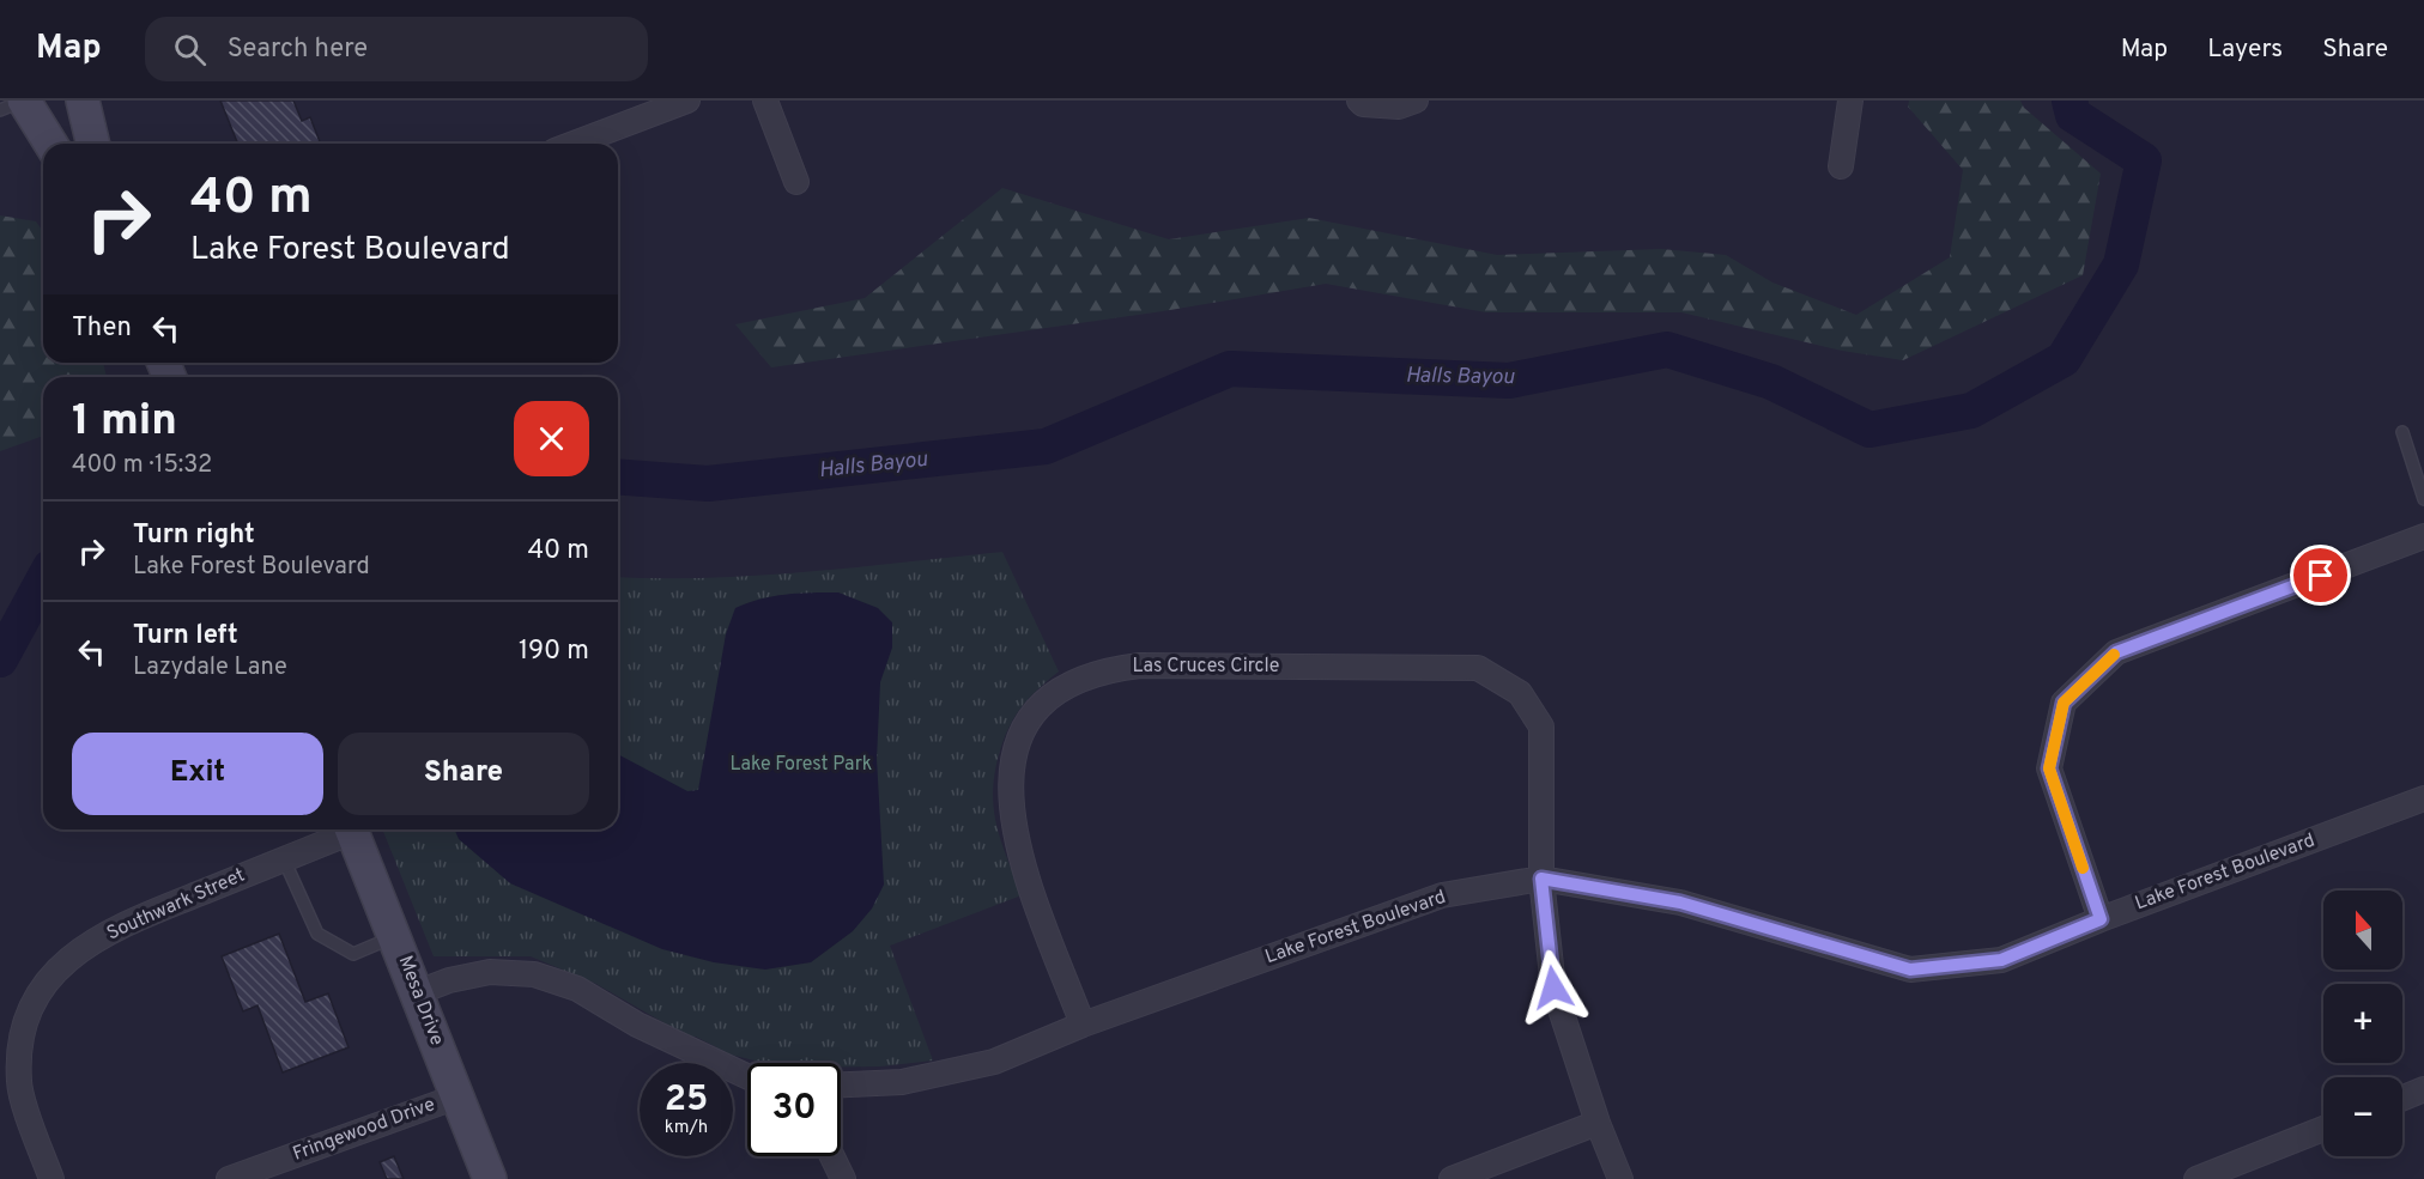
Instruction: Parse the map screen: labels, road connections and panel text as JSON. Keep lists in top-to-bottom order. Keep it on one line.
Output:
{"streets":{"main road":["Mesa Drive"],"street":["Las Cruces Circle","Lake Forest Boulevard","Southwark Street","Fringewood Drive"]},"crossings":[["Las Cruces Circle","Lake Forest Boulevard"],["Mesa Drive","Fringewood Drive"]],"water":["Halls Bayou"],"parks":["Lake Forest Park"],"north":"top","page":{"header":"Map","search":"Search here","nav":["Map","Layers","Share"],"turn":["40 m","Lake Forest Boulevard"],"then":"Then","heading":["1 min","400 m · 15:32"],"list":[{"name":"Turn right","note":"Lake Forest Boulevard","value":"40 m"},{"name":"Turn left","note":"Lazydale Lane","value":"190 m"}],"buttons":["Exit","Share"],"map_buttons":["+","−"],"speed":"25 km/h","limit":"30"}}
